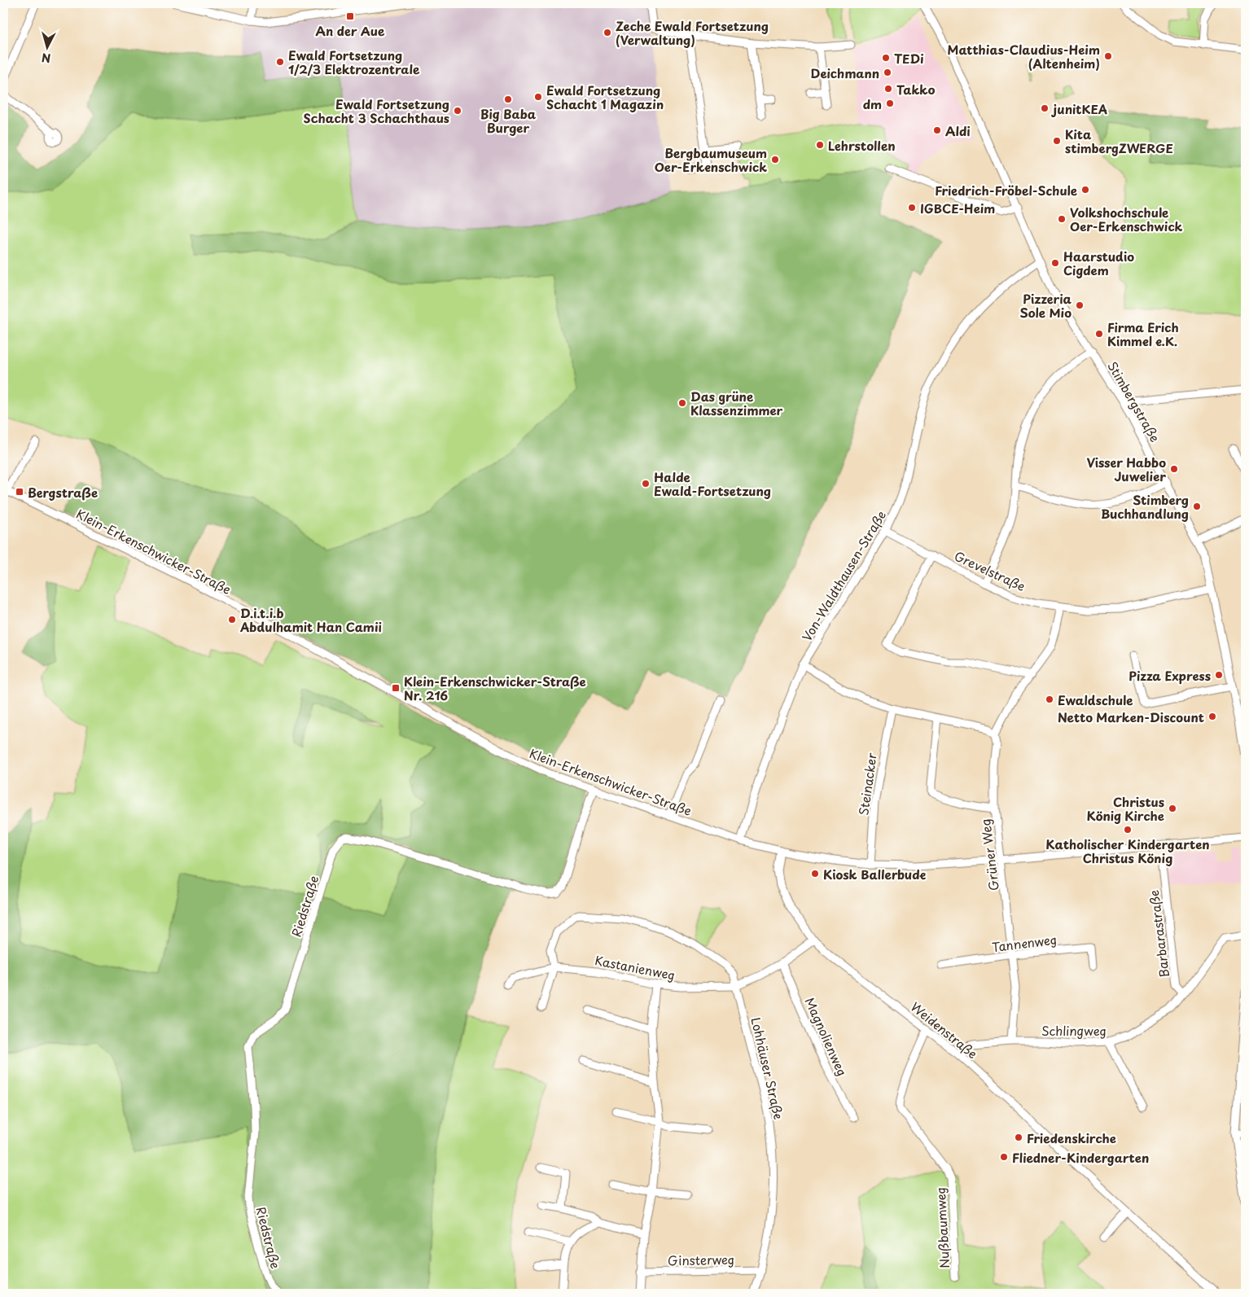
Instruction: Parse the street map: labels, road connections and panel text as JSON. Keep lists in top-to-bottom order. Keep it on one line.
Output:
{"streets":{"street":["Stimbergstraße","Klein-Erkenschwicker-Straße","Grevelstraße","Von-Waldthausen-Straße","Steinacker","Grüner Weg","Riedstraße","Barbarastraße","Tannenweg","Kastanienweg","Weidenstraße","Schlingweg","Magnolienweg","Lohhäuser Straße","Nußbaumweg","Ginsterweg"]},"crossings":[["Stimbergstraße","Grevelstraße"],["Stimbergstraße","Von-Waldthausen-Straße"],["Klein-Erkenschwicker-Straße","Von-Waldthausen-Straße"],["Klein-Erkenschwicker-Straße","Steinacker"],["Klein-Erkenschwicker-Straße","Grüner Weg"],["Klein-Erkenschwicker-Straße","Riedstraße"],["Klein-Erkenschwicker-Straße","Weidenstraße"],["Grevelstraße","Von-Waldthausen-Straße"],["Grüner Weg","Tannenweg"],["Grüner Weg","Schlingweg"],["Barbarastraße","Schlingweg"],["Kastanienweg","Lohhäuser Straße"],["Weidenstraße","Schlingweg"],["Weidenstraße","Nußbaumweg"],["Lohhäuser Straße","Ginsterweg"]],"places":{"transit":["An der Aue","Bergstraße","Klein-Erkenschwicker-Straße Nr. 216"],"other":["Zeche Ewald Fortsetzung (Verwaltung)","Matthias-Claudius-Heim (Altenheim)","TEDi","Ewald Fortsetzung 1/2/3 Elektrozentrale","Deichmann","Takko","Ewald Fortsetzung Schacht 1 Magazin","Big Baba Burger","dm","junitKEA","Ewald Fortsetzung Schacht 3 Schachthaus","Aldi","Kita stimbergZWERGE","Lehrstollen","Bergbaumuseum Oer-Erkenschwick","Friedrich-Fröbel-Schule","IGBCE-Heim","Volkshochschule Oer-Erkenschwick","Haarstudio Cigdem","Pizzeria Sole Mio","Firma Erich Kimmel e.K.","Das grüne Klassenzimmer","Visser Habbo Juwelier","Halde Ewald-Fortsetzung","Stimberg Buchhandlung","D.i.t.i.b Abdulhamit Han Camii","Pizza Express","Ewaldschule","Netto Marken-Discount","Christus König Kirche","Katholischer Kindergarten Christus König","Kiosk Ballerbude","Friedenskirche","Fliedner-Kindergarten"]},"north":"bottom"}
